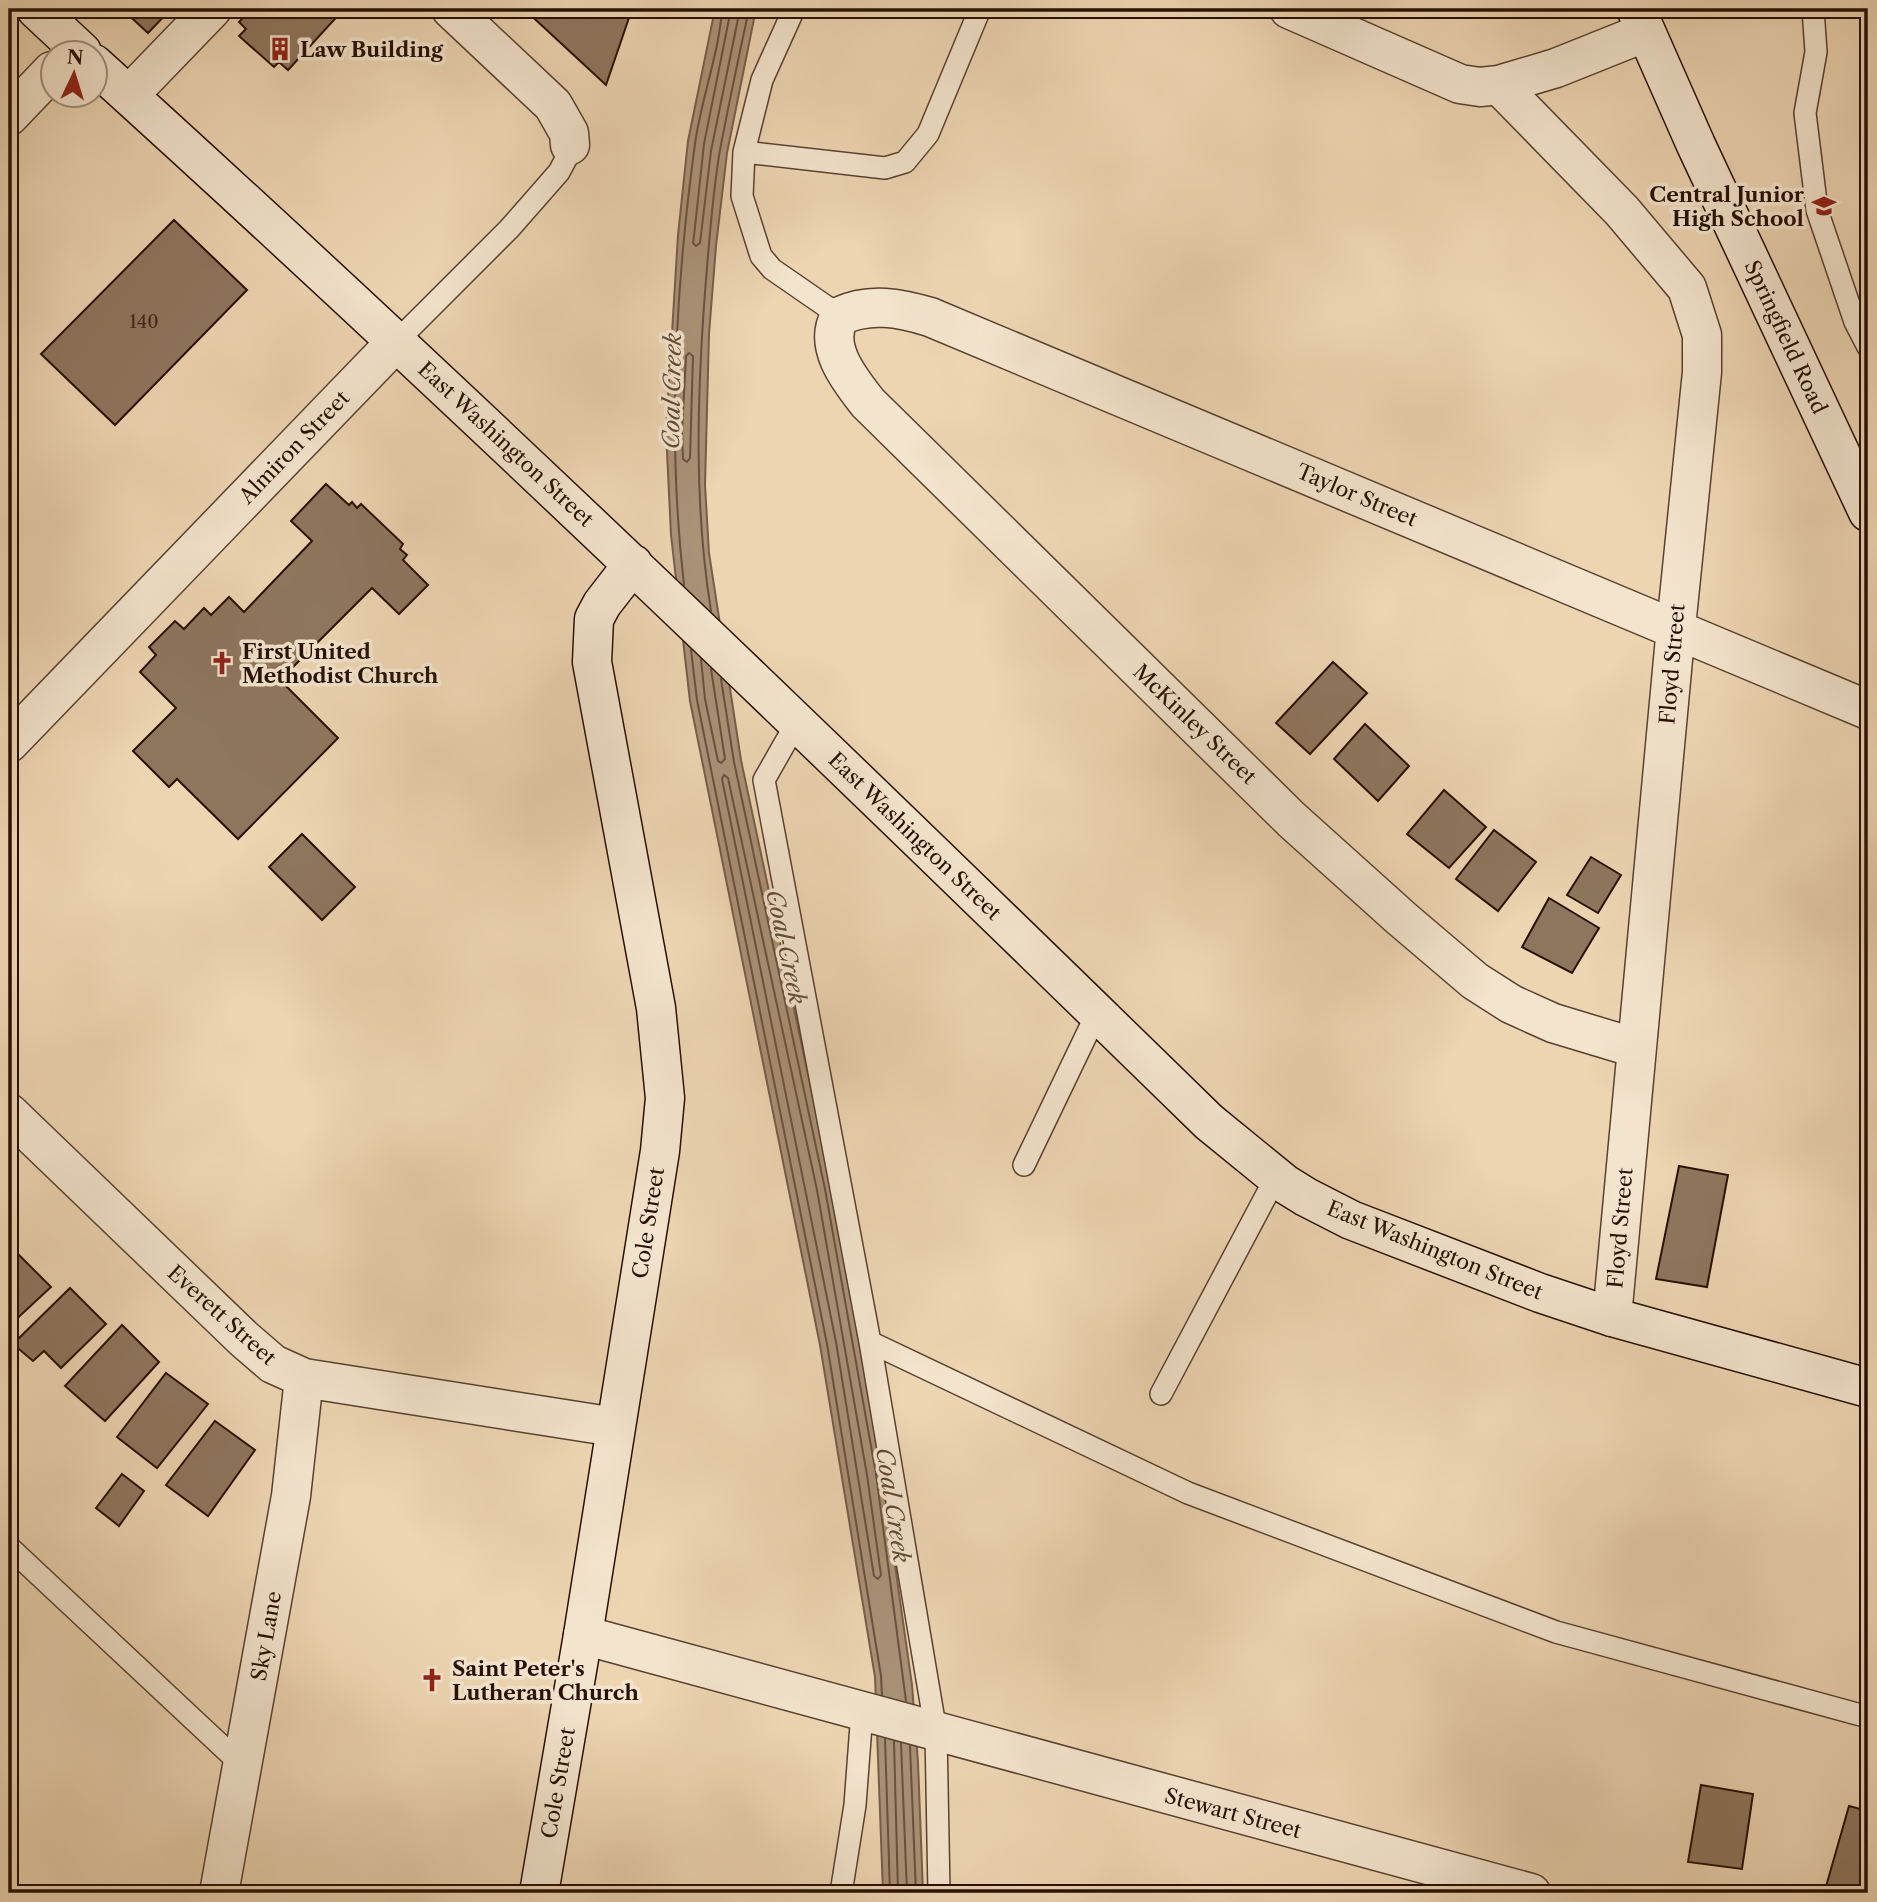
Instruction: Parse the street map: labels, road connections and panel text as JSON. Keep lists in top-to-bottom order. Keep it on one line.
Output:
{"streets":{"street":["Springfield Road","East Washington Street","Almiron Street","Taylor Street","Floyd Street","McKinley Street","Cole Street","Everett Street","Sky Lane","Stewart Street"]},"crossings":[["East Washington Street","Almiron Street"],["East Washington Street","Floyd Street"],["East Washington Street","Cole Street"],["Taylor Street","Floyd Street"],["Taylor Street","McKinley Street"],["Floyd Street","McKinley Street"],["Cole Street","Everett Street"],["Everett Street","Sky Lane"]],"water":["Coal Creek"],"places":{"building":["Law Building"],"school or university":["Central Junior High School"],"church":["First United Methodist Church","Saint Peter's Lutheran Church"]},"house_numbers":["140"],"north":"top"}
